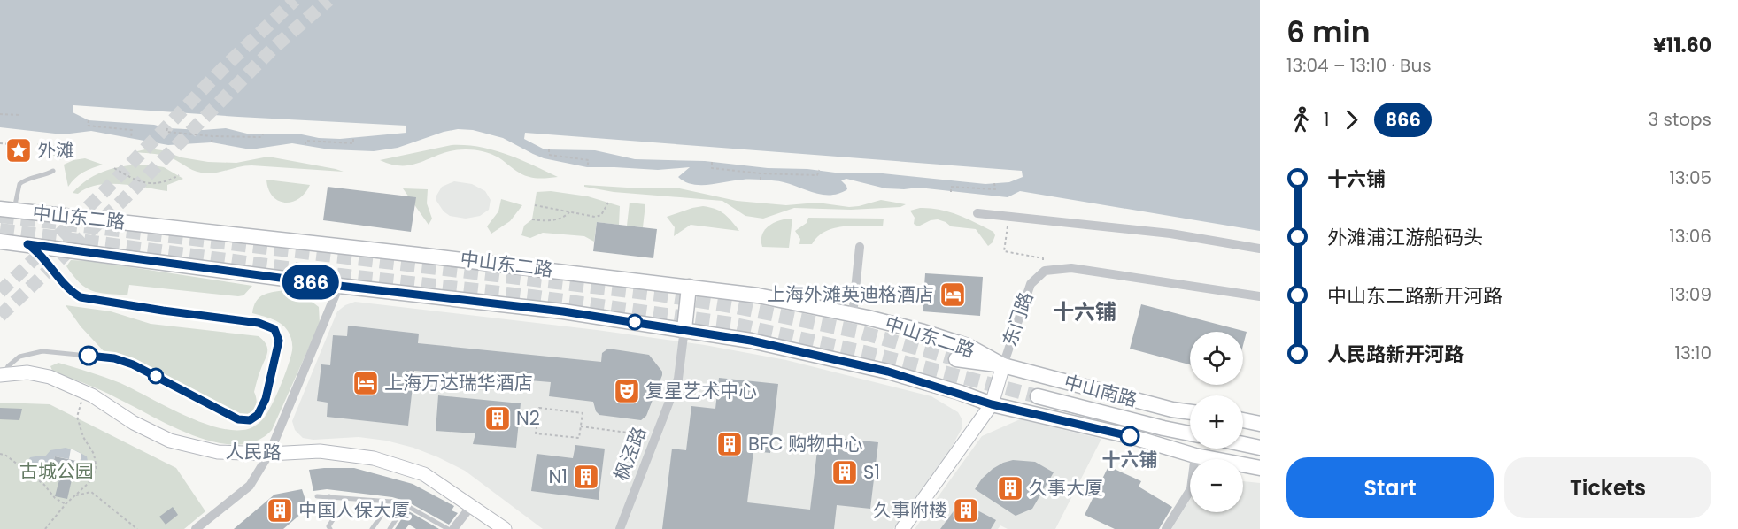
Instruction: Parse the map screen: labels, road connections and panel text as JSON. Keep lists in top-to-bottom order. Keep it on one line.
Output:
{"streets":{"main road":["中山东二路","中山南路"],"street":["东门路","人民路","枫泾路"]},"crossings":[["中山东二路","东门路"],["中山东二路","中山南路"],["中山东二路","枫泾路"],["东门路","中山南路"]],"districts":["十六铺"],"parks":["古城公园"],"places":{"place":["外滩"],"hotel":["上海外滩英迪格酒店","上海万达瑞华酒店"],"theatre":["复星艺术中心"],"building":["N2","BFC 购物中心","S1","N1","久事大厦","中国人保大厦","久事附楼"],"other":["十六铺"]},"lines":["bus line 866"],"page":{"on_map":"866","heading":["6 min","13:04 – 13:10 · Bus","¥11.60"],"legs":["1","866","3 stops"],"list":[{"name":"十六铺","value":"13:05"},{"name":"外滩浦江游船码头","value":"13:06"},{"name":"中山东二路新开河路","value":"13:09"},{"name":"人民路新开河路","value":"13:10"}],"map_buttons":["+","−"],"buttons":["Start","Tickets"]}}
